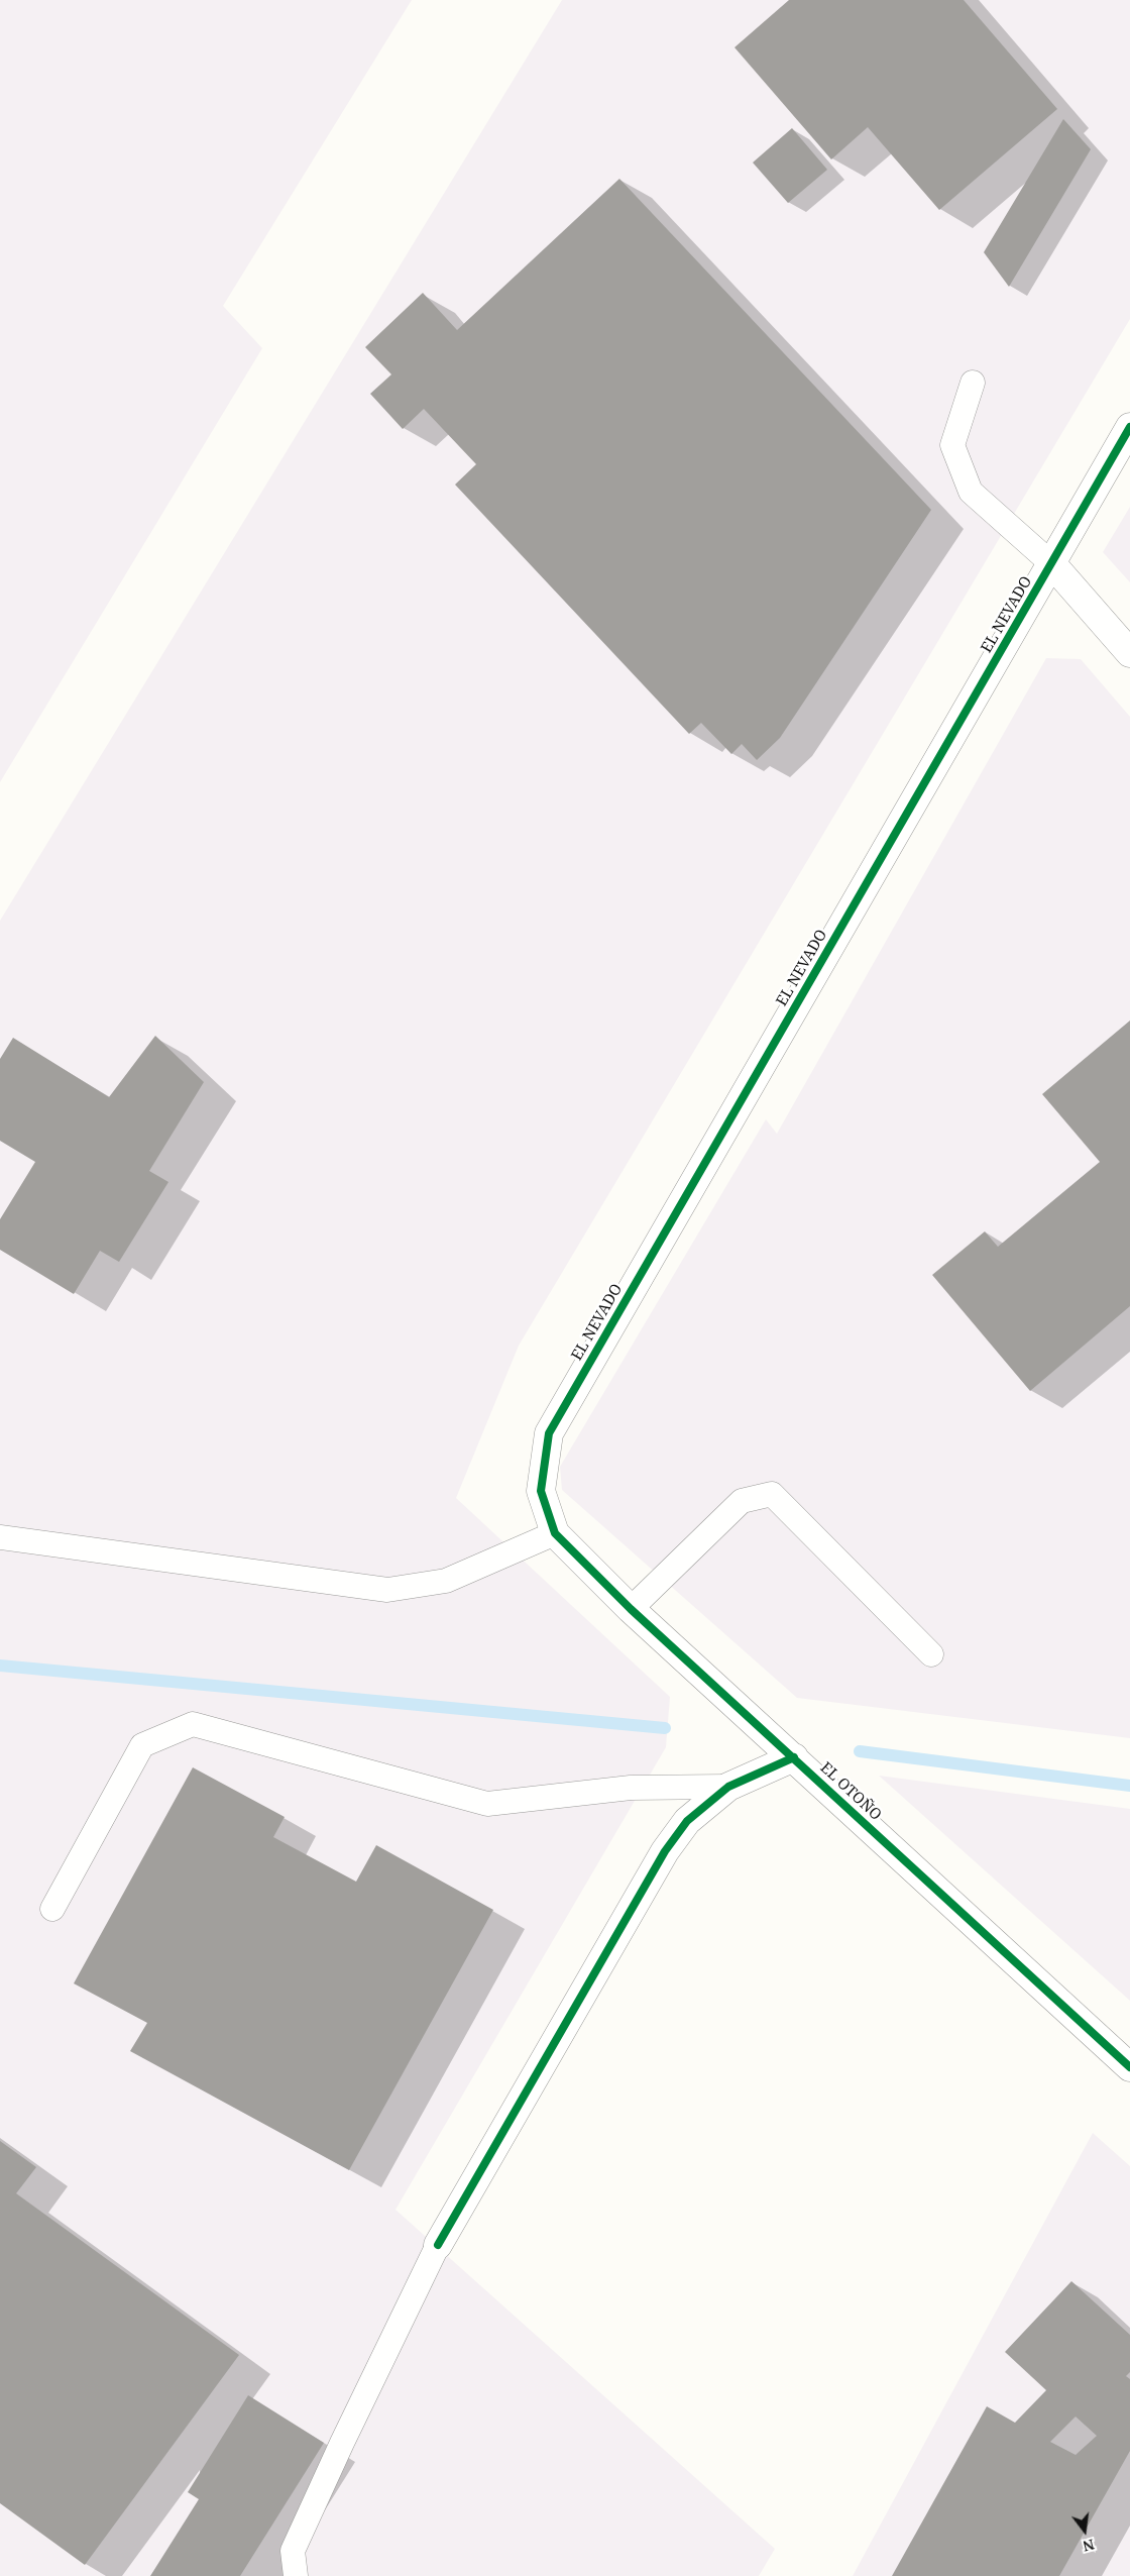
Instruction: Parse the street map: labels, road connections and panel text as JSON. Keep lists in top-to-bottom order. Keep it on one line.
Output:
{"streets":{"street":["EL NEVADO","EL OTOÑO"]},"crossings":[["EL NEVADO","EL OTOÑO"]],"north":"bottom"}
